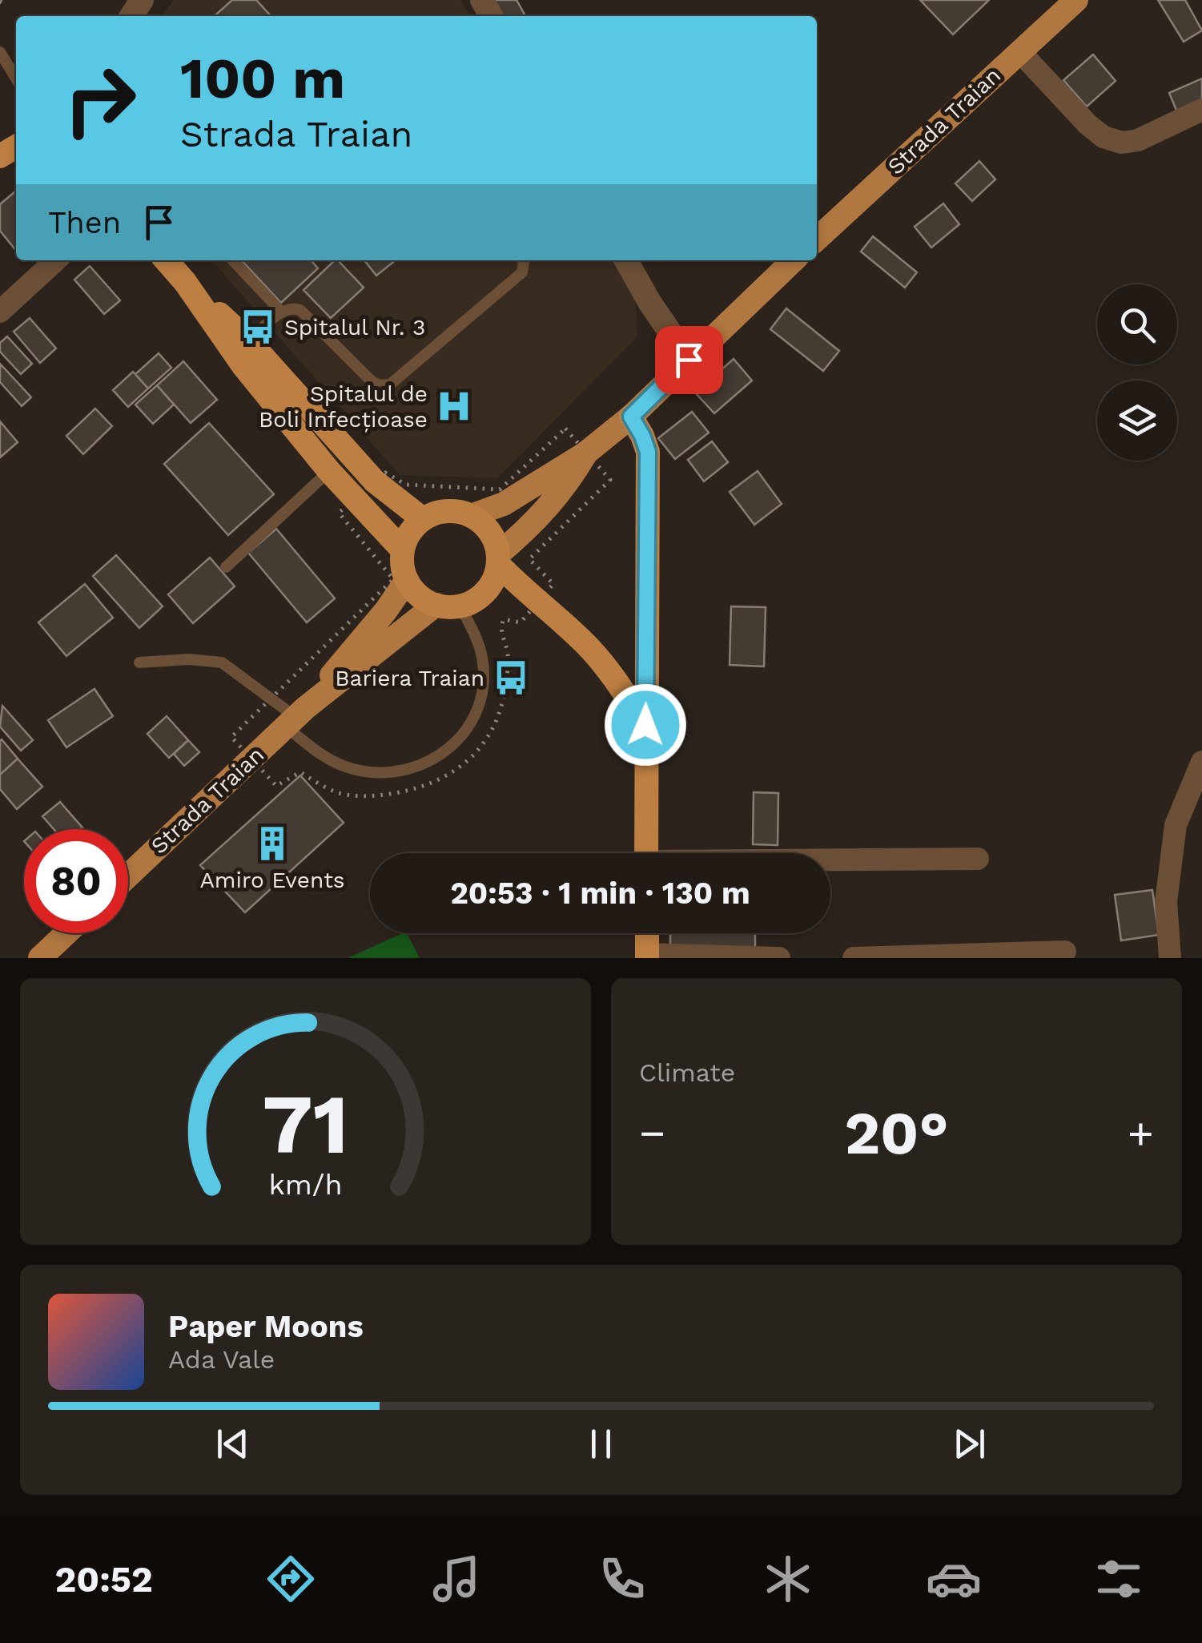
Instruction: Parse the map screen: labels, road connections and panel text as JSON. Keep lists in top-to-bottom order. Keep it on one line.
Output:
{"streets":{"main road":["Strada Traian"]},"places":{"bus stop":["Spitalul Nr. 3","Bariera Traian"],"hospital":["Spitalul de Boli Infecțioase"],"building":["Amiro Events"]},"page":{"turn":["100 m","Strada Traian"],"then":"Then","limit":"80","trip":"20:53 · 1 min · 130 m","tile":"Climate","heat":["−","20°","+"],"song":["Paper Moons","Ada Vale"],"tabs":"20:52","gauge":["71","km/h"]}}
